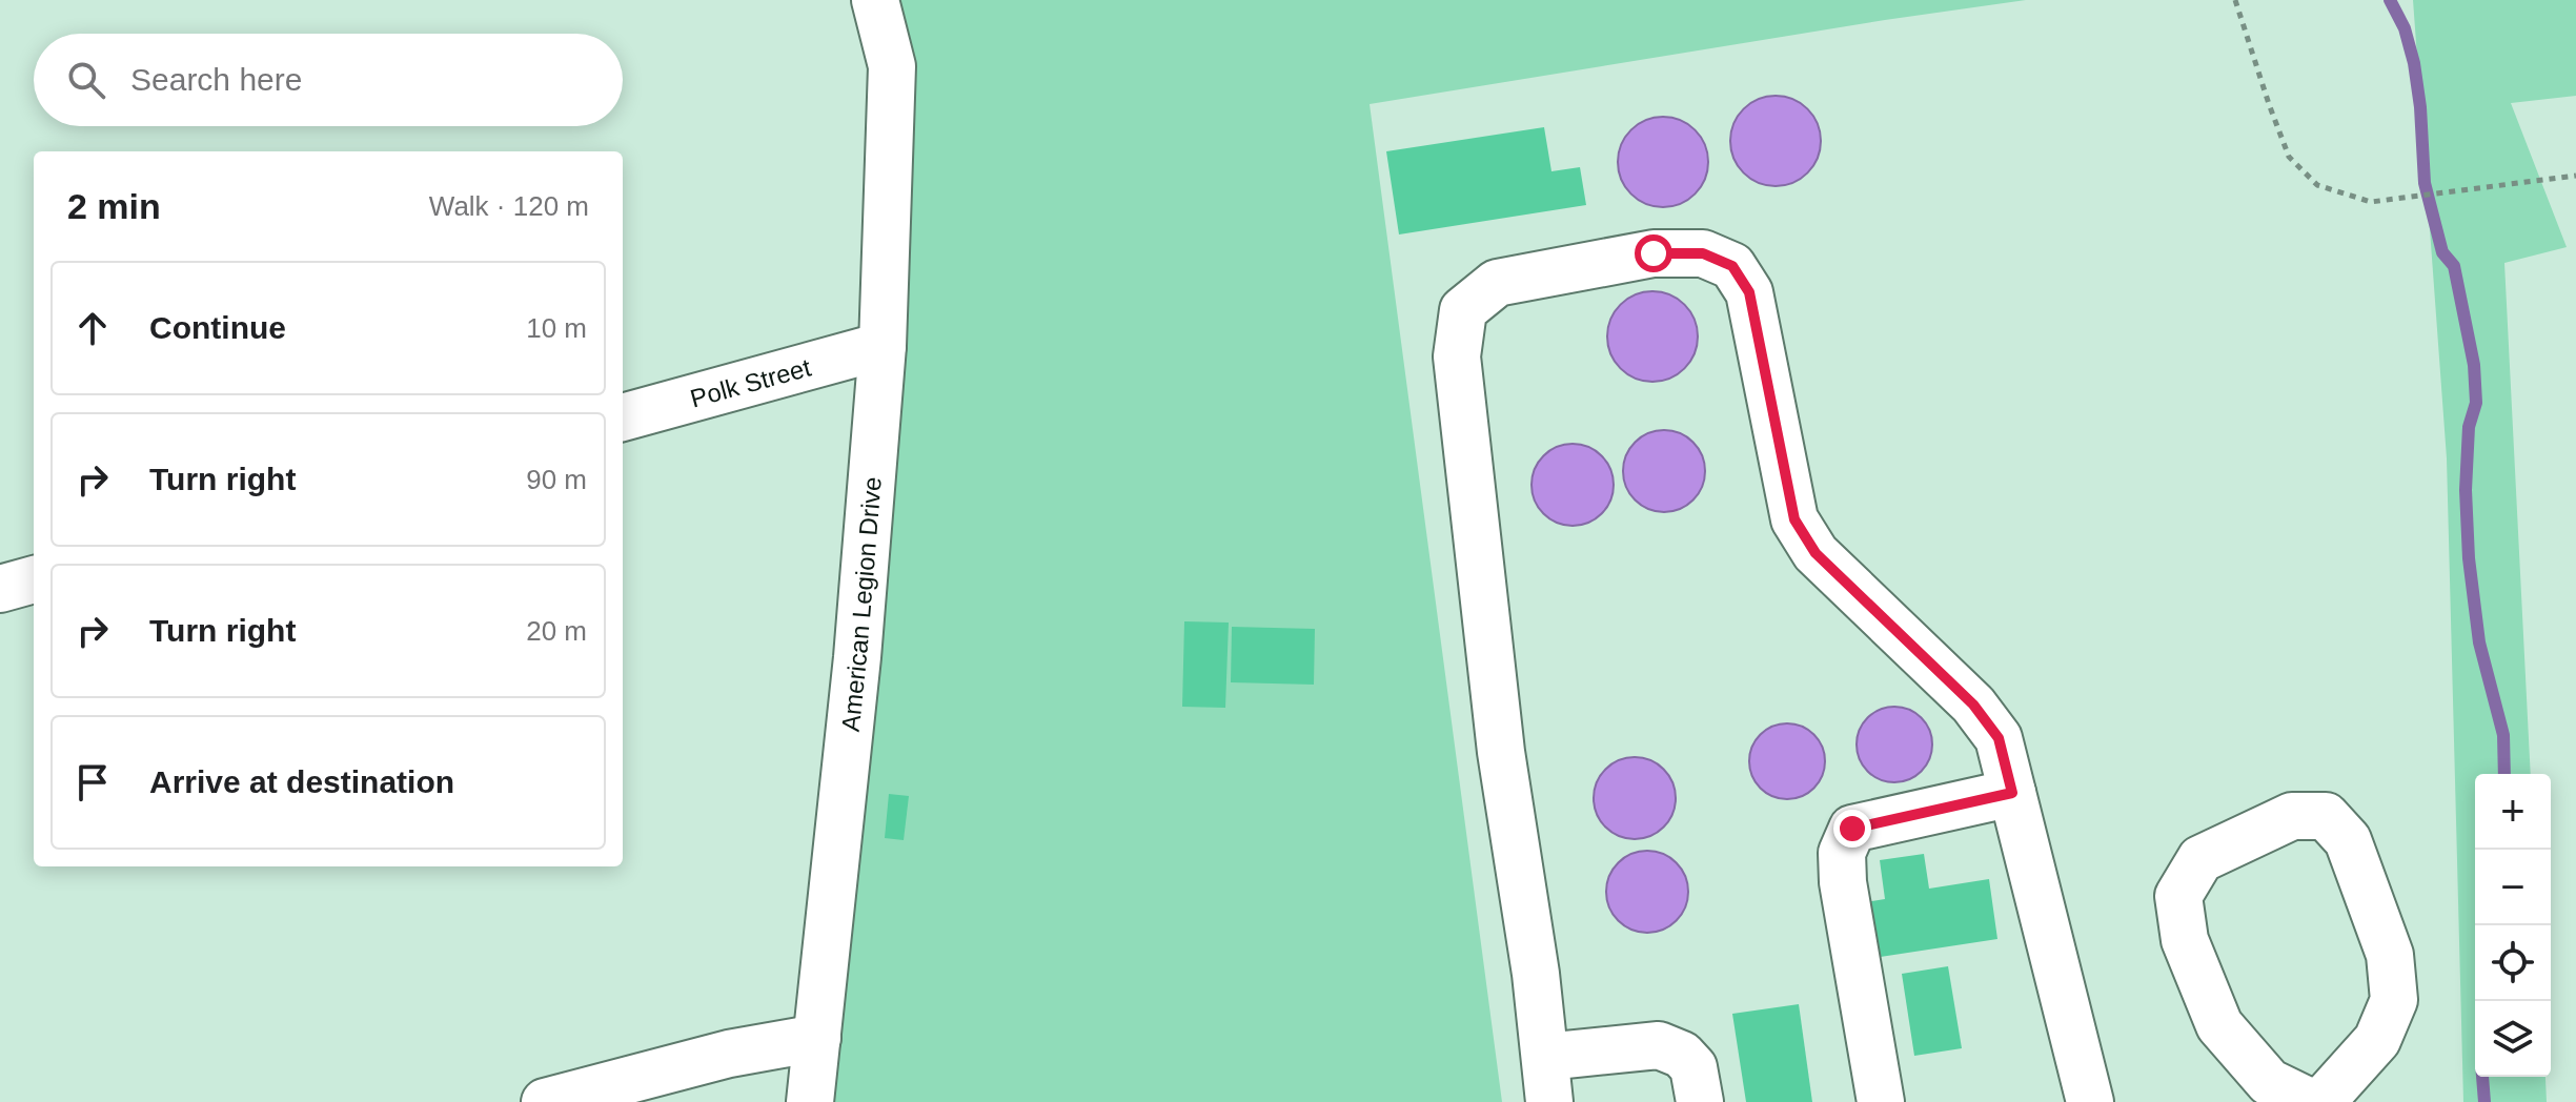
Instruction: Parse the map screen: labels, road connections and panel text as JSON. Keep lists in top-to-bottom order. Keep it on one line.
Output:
{"streets":{"street":["Polk Street","American Legion Drive"]},"crossings":[["Polk Street","American Legion Drive"]],"page":{"search":"Search here","heading":["2 min","Walk · 120 m"],"list":[["Continue","10 m"],["Turn right","90 m"],["Turn right","20 m"],"Arrive at destination"],"map_buttons":["+","−"]}}
